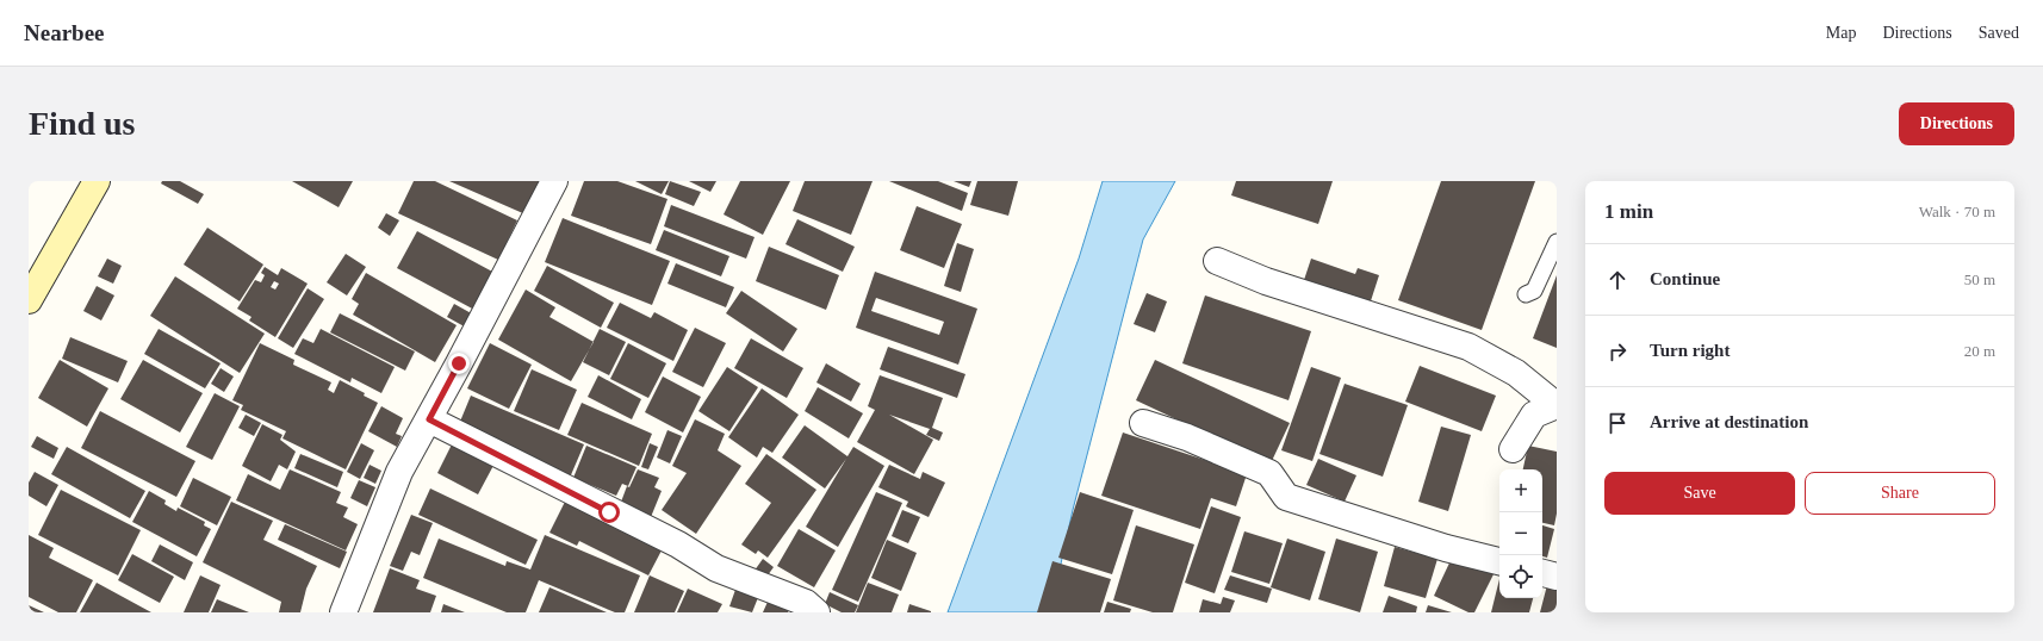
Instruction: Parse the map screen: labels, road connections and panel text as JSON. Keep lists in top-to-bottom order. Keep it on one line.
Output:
{"page":{"header":"Nearbee","nav":["Map","Directions","Saved"],"buttons":["Directions",["Save","Share"]],"title":"Find us","heading":["1 min","Walk · 70 m"],"list":[["Continue","50 m"],["Turn right","20 m"],"Arrive at destination"],"map_buttons":["+","−"]}}
